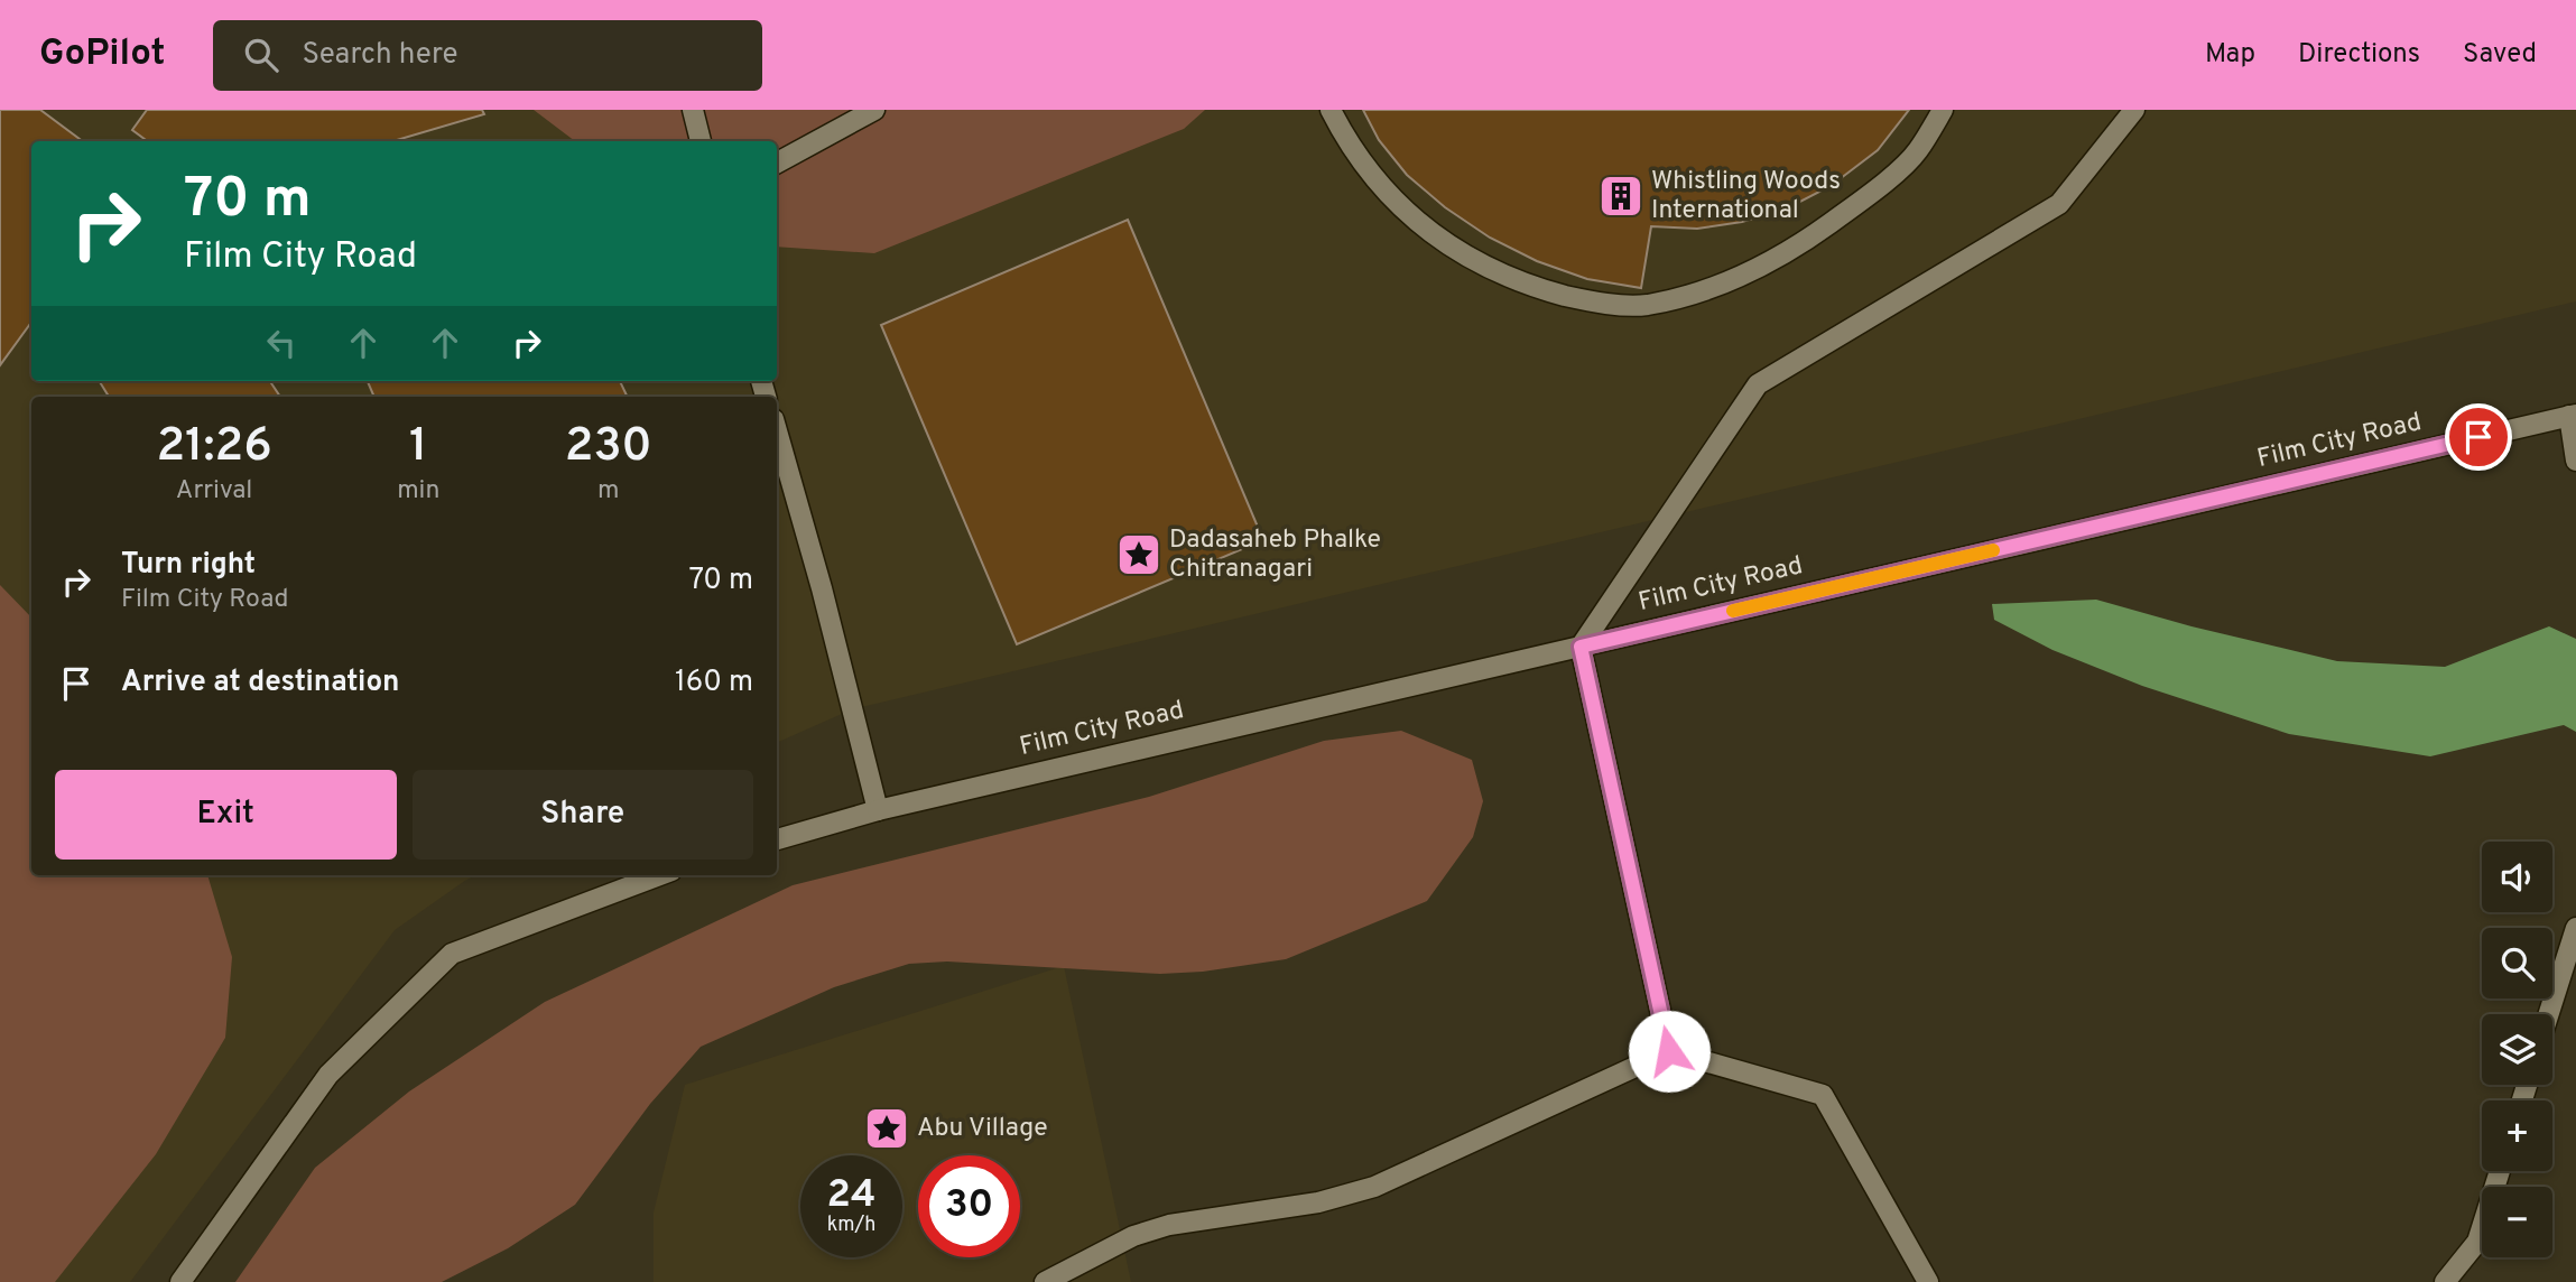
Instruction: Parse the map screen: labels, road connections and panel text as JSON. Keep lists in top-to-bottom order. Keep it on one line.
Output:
{"streets":{"street":["Film City Road"]},"places":{"building":["Whistling Woods International"],"place":["Dadasaheb Phalke Chitranagari","Abu Village"]},"page":{"header":"GoPilot","search":"Search here","nav":["Map","Directions","Saved"],"turn":["70 m","Film City Road"],"eta":["21:26","Arrival","1","min","230","m"],"list":[{"name":"Turn right","note":"Film City Road","value":"70 m"},{"name":"Arrive at destination","value":"160 m"}],"buttons":["Exit","Share"],"map_buttons":["+","−"],"speed":"24 km/h","limit":"30"}}
